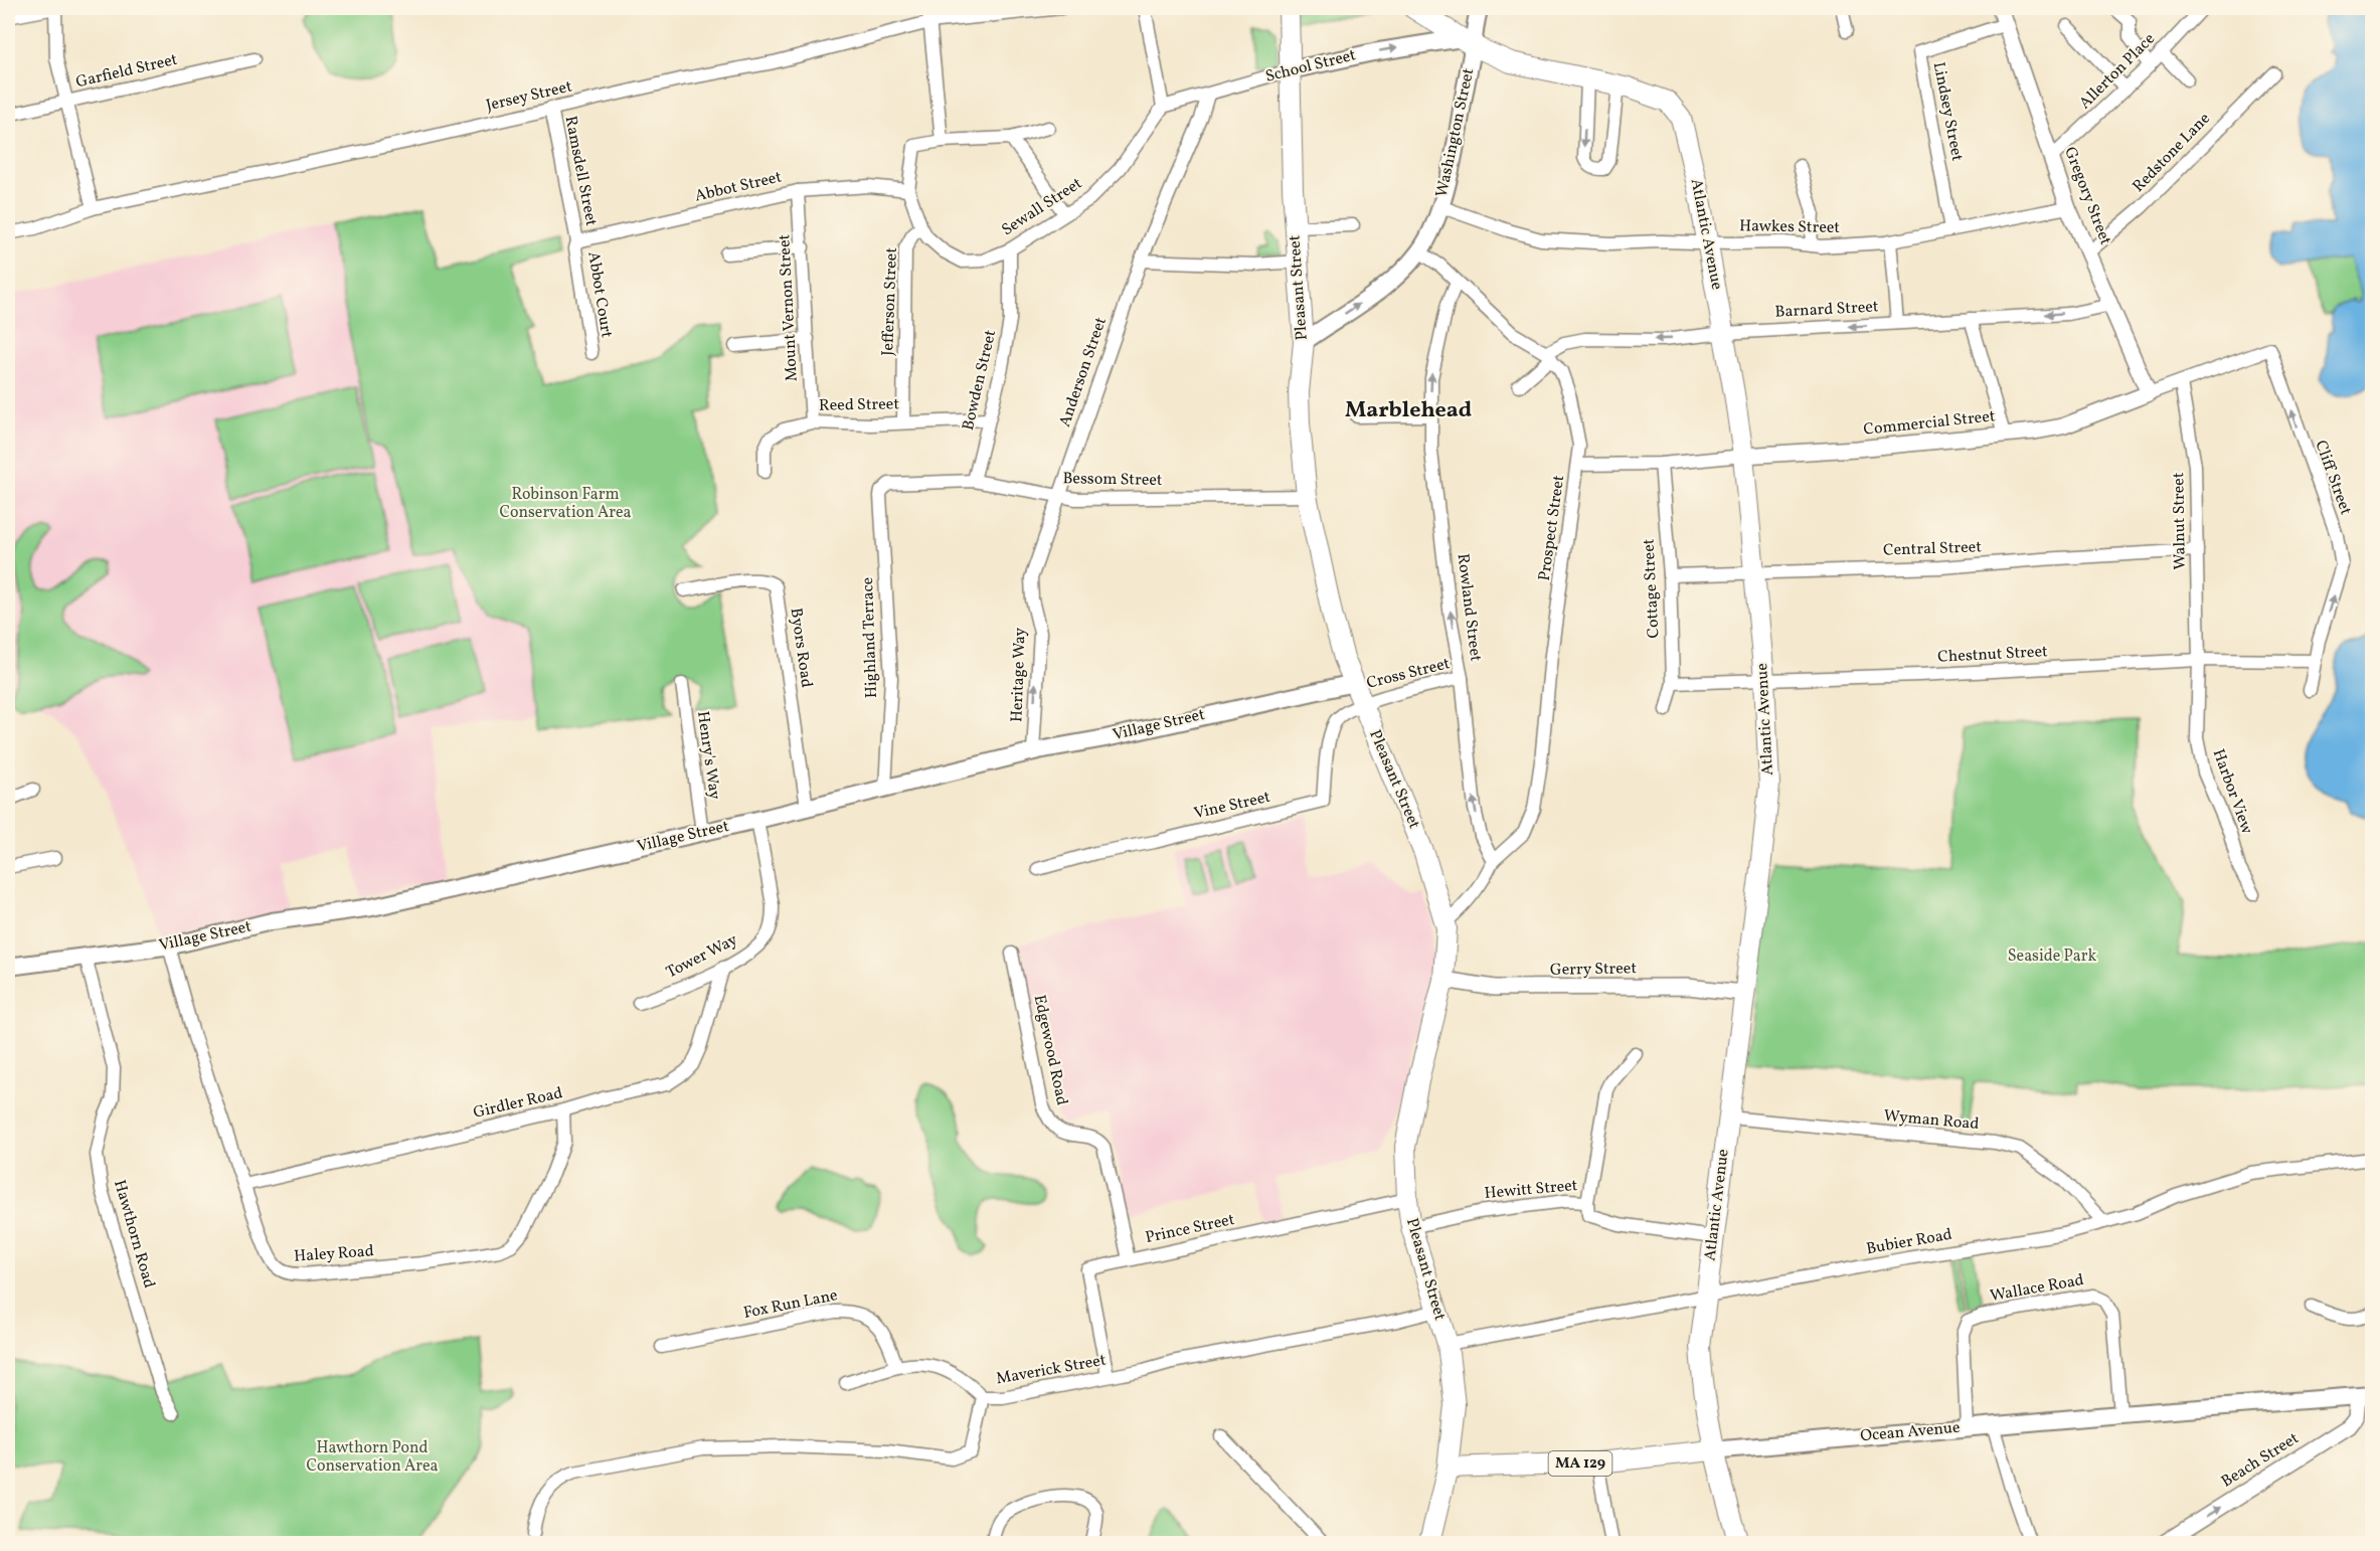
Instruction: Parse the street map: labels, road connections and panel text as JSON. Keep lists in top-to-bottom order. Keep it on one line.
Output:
{"streets":{"main road":["School Street","Washington Street","Atlantic Avenue","Pleasant Street","Village Street","Ocean Avenue","MA 129"],"street":["Garfield Street","Allerton Place","Jersey Street","Lindsey Street","Redstone Lane","Ramsdell Street","Abbot Street","Gregory Street","Sewall Street","Hawkes Street","Abbot Court","Jefferson Street","Mount Vernon Street","Barnard Street","Anderson Street","Bowden Street","Reed Street","Commercial Street","Cliff Street","Bessom Street","Walnut Street","Prospect Street","Central Street","Cottage Street","Rowland Street","Highland Terrace","Byors Road","Chestnut Street","Cross Street","Heritage Way","Henry's Way","Harbor View","Vine Street","Tower Way","Gerry Street","Edgewood Road","Girdler Road","Wyman Road","Hewitt Street","Prince Street","Hawthorn Road","Bubier Road","Haley Road","Wallace Road","Fox Run Lane","Maverick Street","Beach Street"]},"crossings":[["School Street","Washington Street"],["School Street","Sewall Street"],["School Street","Atlantic Avenue"],["School Street","Pleasant Street"],["School Street","Anderson Street"],["Allerton Place","Gregory Street"],["Jersey Street","Ramsdell Street"],["Lindsey Street","Gregory Street"],["Lindsey Street","Hawkes Street"],["Washington Street","Hawkes Street"],["Washington Street","Atlantic Avenue"],["Washington Street","Pleasant Street"],["Redstone Lane","Gregory Street"],["Ramsdell Street","Abbot Street"],["Ramsdell Street","Abbot Court"],["Abbot Street","Sewall Street"],["Abbot Street","Abbot Court"],["Abbot Street","Jefferson Street"],["Abbot Street","Mount Vernon Street"],["Abbot Street","Bowden Street"],["Gregory Street","Hawkes Street"],["Gregory Street","Barnard Street"],["Gregory Street","Commercial Street"],["Sewall Street","Jefferson Street"],["Sewall Street","Bowden Street"],["Hawkes Street","Atlantic Avenue"],["Atlantic Avenue","Barnard Street"],["Atlantic Avenue","Commercial Street"],["Atlantic Avenue","Central Street"],["Atlantic Avenue","Chestnut Street"],["Atlantic Avenue","Gerry Street"],["Atlantic Avenue","Wyman Road"],["Atlantic Avenue","Hewitt Street"],["Atlantic Avenue","Bubier Road"],["Atlantic Avenue","Ocean Avenue"],["Pleasant Street","Bessom Street"],["Pleasant Street","Cross Street"],["Pleasant Street","Village Street"],["Pleasant Street","Vine Street"],["Pleasant Street","Gerry Street"],["Pleasant Street","Hewitt Street"],["Pleasant Street","Prince Street"],["Pleasant Street","Bubier Road"],["Pleasant Street","Maverick Street"],["Pleasant Street","Ocean Avenue"],["Jefferson Street","Bowden Street"],["Jefferson Street","Reed Street"],["Mount Vernon Street","Reed Street"],["Barnard Street","Prospect Street"],["Anderson Street","Bessom Street"],["Anderson Street","Heritage Way"],["Bowden Street","Reed Street"],["Bowden Street","Bessom Street"],["Commercial Street","Cliff Street"],["Commercial Street","Walnut Street"],["Commercial Street","Prospect Street"],["Commercial Street","Cottage Street"],["Cliff Street","Chestnut Street"],["Bessom Street","Highland Terrace"],["Bessom Street","Heritage Way"],["Walnut Street","Central Street"],["Walnut Street","Chestnut Street"],["Walnut Street","Harbor View"],["Prospect Street","Rowland Street"],["Central Street","Cottage Street"],["Cottage Street","Chestnut Street"],["Rowland Street","Cross Street"],["Highland Terrace","Village Street"],["Byors Road","Village Street"],["Chestnut Street","Harbor View"],["Cross Street","Vine Street"],["Heritage Way","Village Street"],["Village Street","Henry's Way"],["Village Street","Tower Way"],["Village Street","Hawthorn Road"],["Village Street","Haley Road"],["Tower Way","Girdler Road"],["Edgewood Road","Prince Street"],["Girdler Road","Haley Road"],["Wyman Road","Bubier Road"],["Prince Street","Maverick Street"],["Wallace Road","Ocean Avenue"],["Ocean Avenue","Beach Street"]],"one_way":["School Street","Washington Street","Barnard Street","Cliff Street","Rowland Street","Heritage Way","Beach Street"],"districts":["Marblehead"],"parks":["Robinson Farm Conservation Area","Seaside Park","Hawthorn Pond Conservation Area"]}
